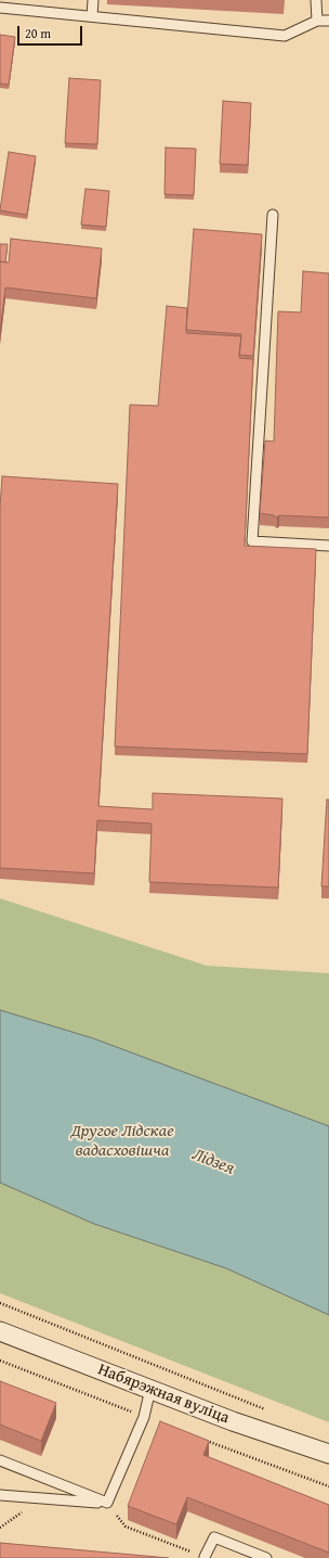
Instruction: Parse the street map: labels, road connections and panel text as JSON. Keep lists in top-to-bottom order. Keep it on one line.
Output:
{"streets":{"street":["Набярэжная вуліца"]},"water":["Другое Лідскае вадасховішча","Лідзея"],"scale_bar":"20 m"}
